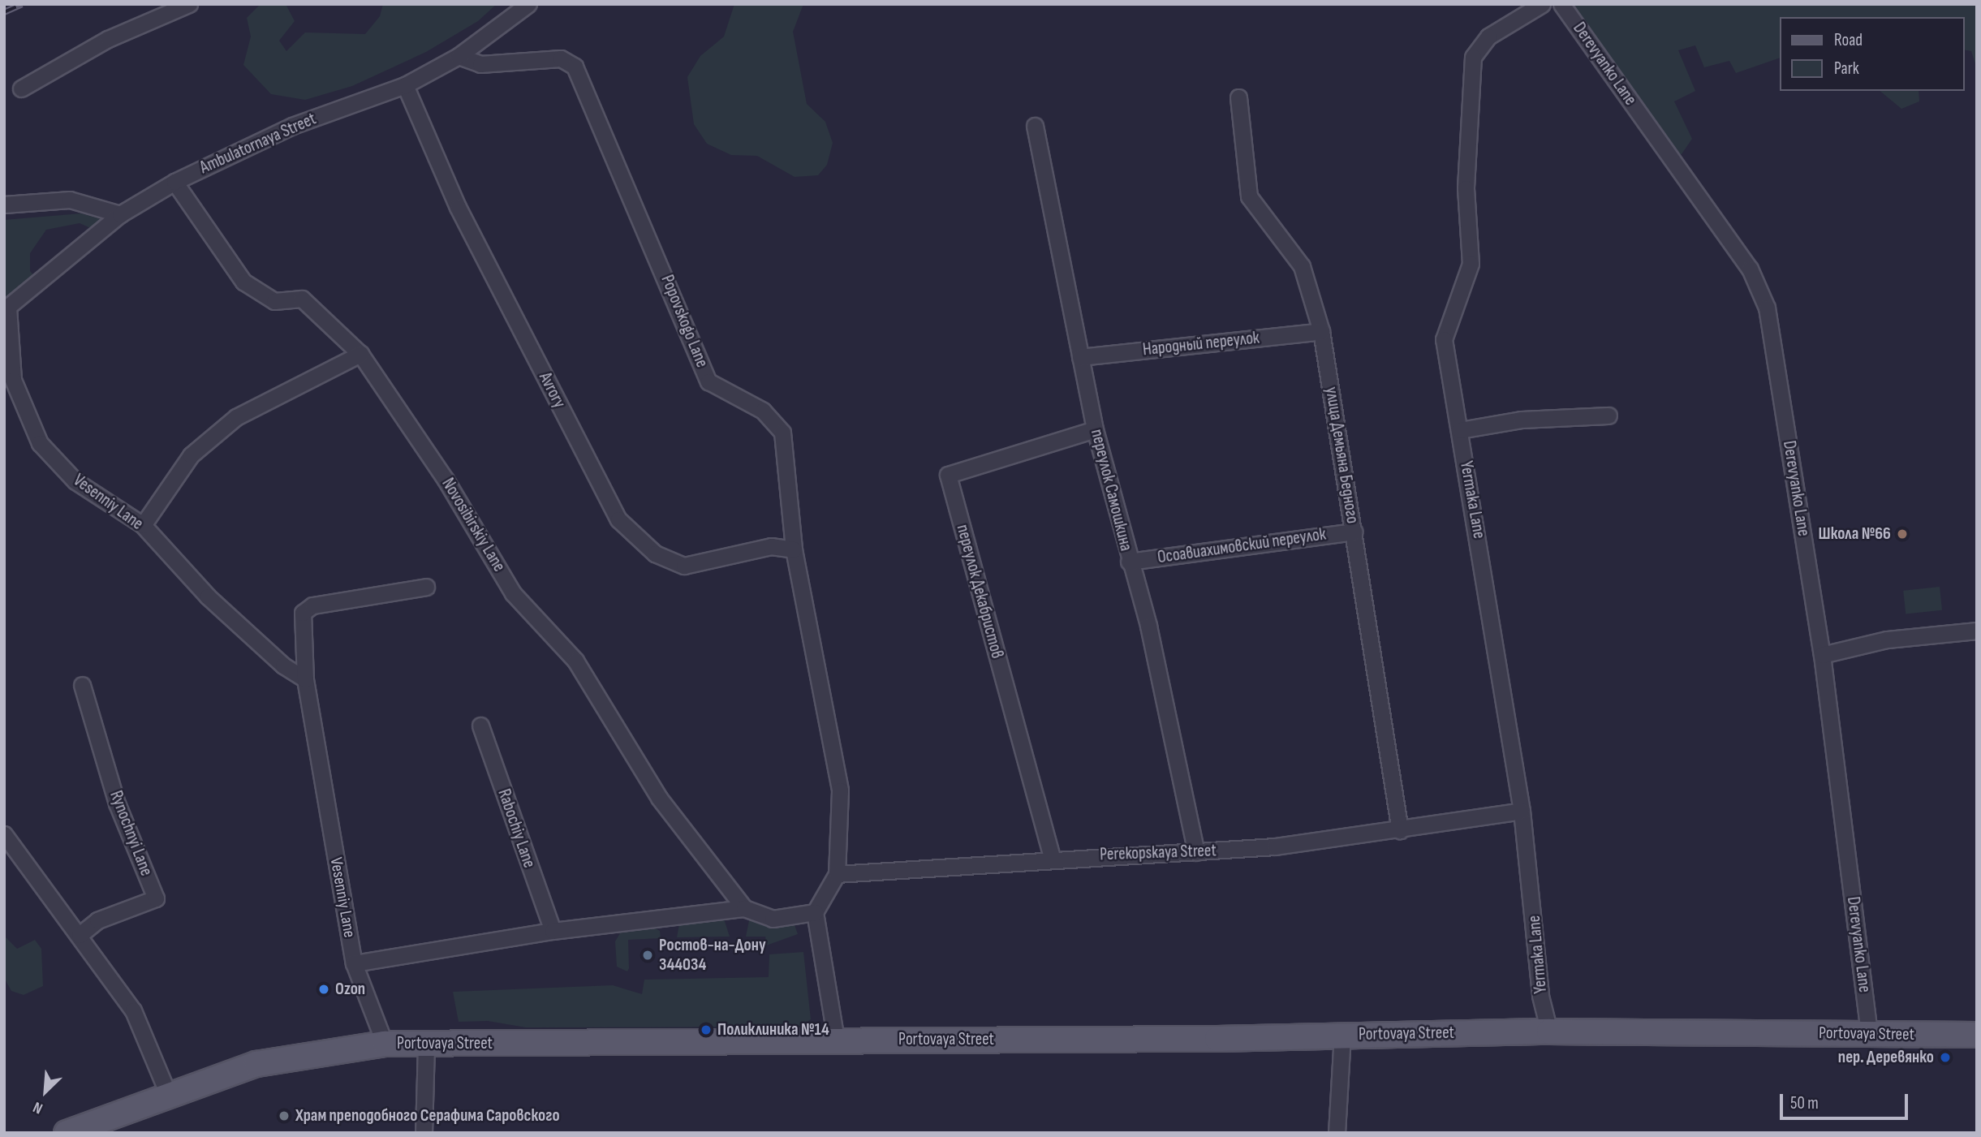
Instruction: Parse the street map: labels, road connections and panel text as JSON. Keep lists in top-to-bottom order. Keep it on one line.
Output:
{"streets":{"main road":["Portovaya Street"],"street":["Derevyanko Lane","Ambulatornaya Street","Popovskogo Lane","Народный переулок","Avrory","улица Демьяна Бедного","переулок Самошкина","Yermaka Lane","Vesenniy Lane","Novosibirskiy Lane","Осоавиахимовский переулок","переулок Декабристов","Rabochiy Lane","Rynochnyi Lane","Perekopskaya Street"]},"crossings":[["Derevyanko Lane","Portovaya Street"],["Ambulatornaya Street","Popovskogo Lane"],["Ambulatornaya Street","Avrory"],["Ambulatornaya Street","Vesenniy Lane"],["Ambulatornaya Street","Novosibirskiy Lane"],["Popovskogo Lane","Avrory"],["Popovskogo Lane","Perekopskaya Street"],["Народный переулок","улица Демьяна Бедного"],["Народный переулок","переулок Самошкина"],["улица Демьяна Бедного","Осоавиахимовский переулок"],["улица Демьяна Бедного","Perekopskaya Street"],["переулок Самошкина","Осоавиахимовский переулок"],["переулок Самошкина","переулок Декабристов"],["переулок Самошкина","Perekopskaya Street"],["Yermaka Lane","Perekopskaya Street"],["Yermaka Lane","Portovaya Street"],["Vesenniy Lane","Portovaya Street"],["переулок Декабристов","Perekopskaya Street"]],"places":["Школа №66","Ростов-на-Дону 344034","Ozon","Поликлиника №14","пер. Деревянко","Храм преподобного Серафима Саровского"],"legend":["Road","Park"],"scale_bar":"50 m","north":"bottom left"}
